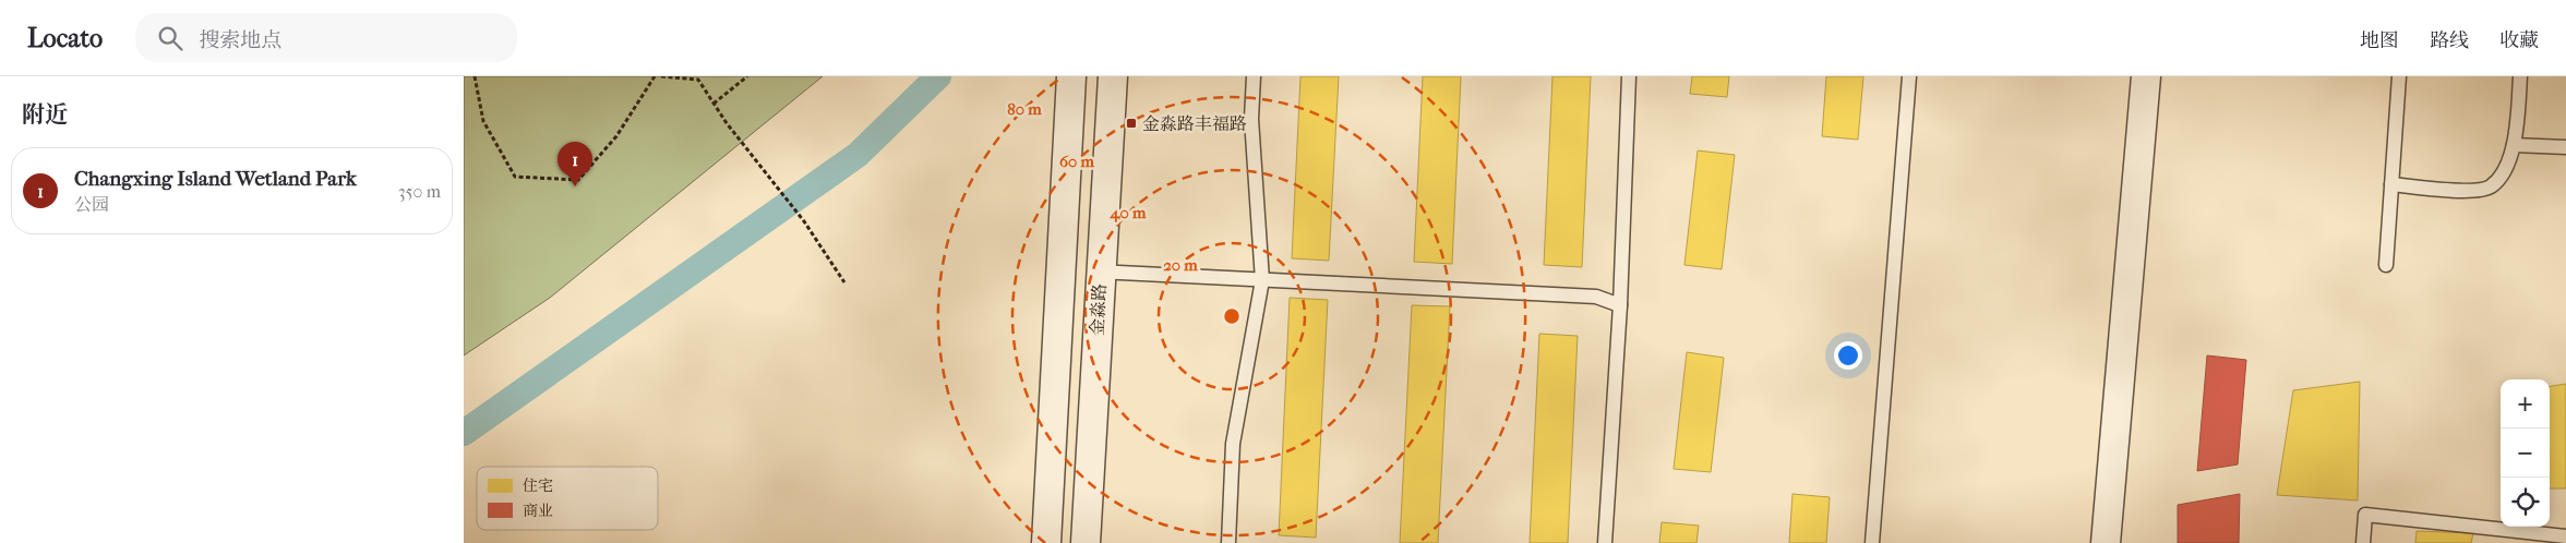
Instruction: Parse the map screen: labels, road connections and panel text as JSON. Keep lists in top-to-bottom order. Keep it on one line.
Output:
{"streets":{"street":["金淼路"]},"places":{"transit":["金淼路丰福路"]},"legend":["住宅","商业"],"page":{"header":"Locato","search":"搜索地点","nav":["地图","路线","收藏"],"heading":"附近","pins":"1","list":[{"mark":"1","name":"Changxing Island Wetland Park","note":"公园","value":"350 m"}],"map_buttons":["+","−"]},"rings":["80 m","60 m","40 m","20 m"]}
